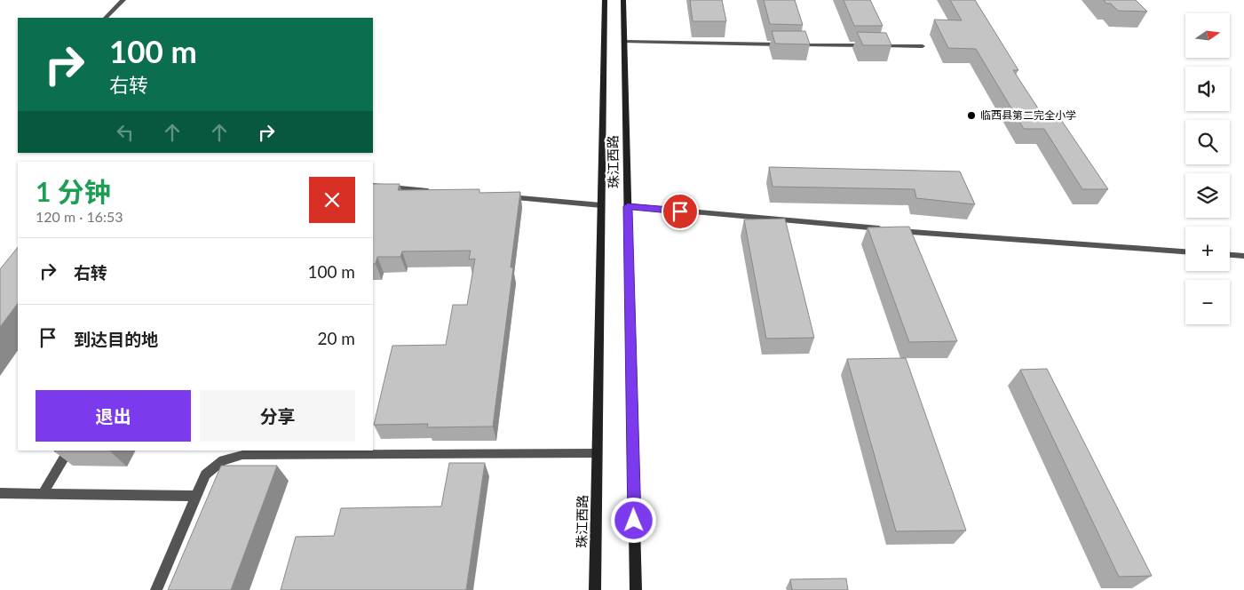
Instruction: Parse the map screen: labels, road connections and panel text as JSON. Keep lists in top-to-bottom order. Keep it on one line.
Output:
{"streets":{"main road":["珠江西路"]},"places":["临西县第二完全小学"],"north":"right","page":{"map_buttons":["+","−"],"turn":["100 m","右转"],"heading":["1 分钟","120 m · 16:53"],"list":[{"name":"右转","value":"100 m"},{"name":"到达目的地","value":"20 m"}],"buttons":["退出","分享"]}}
